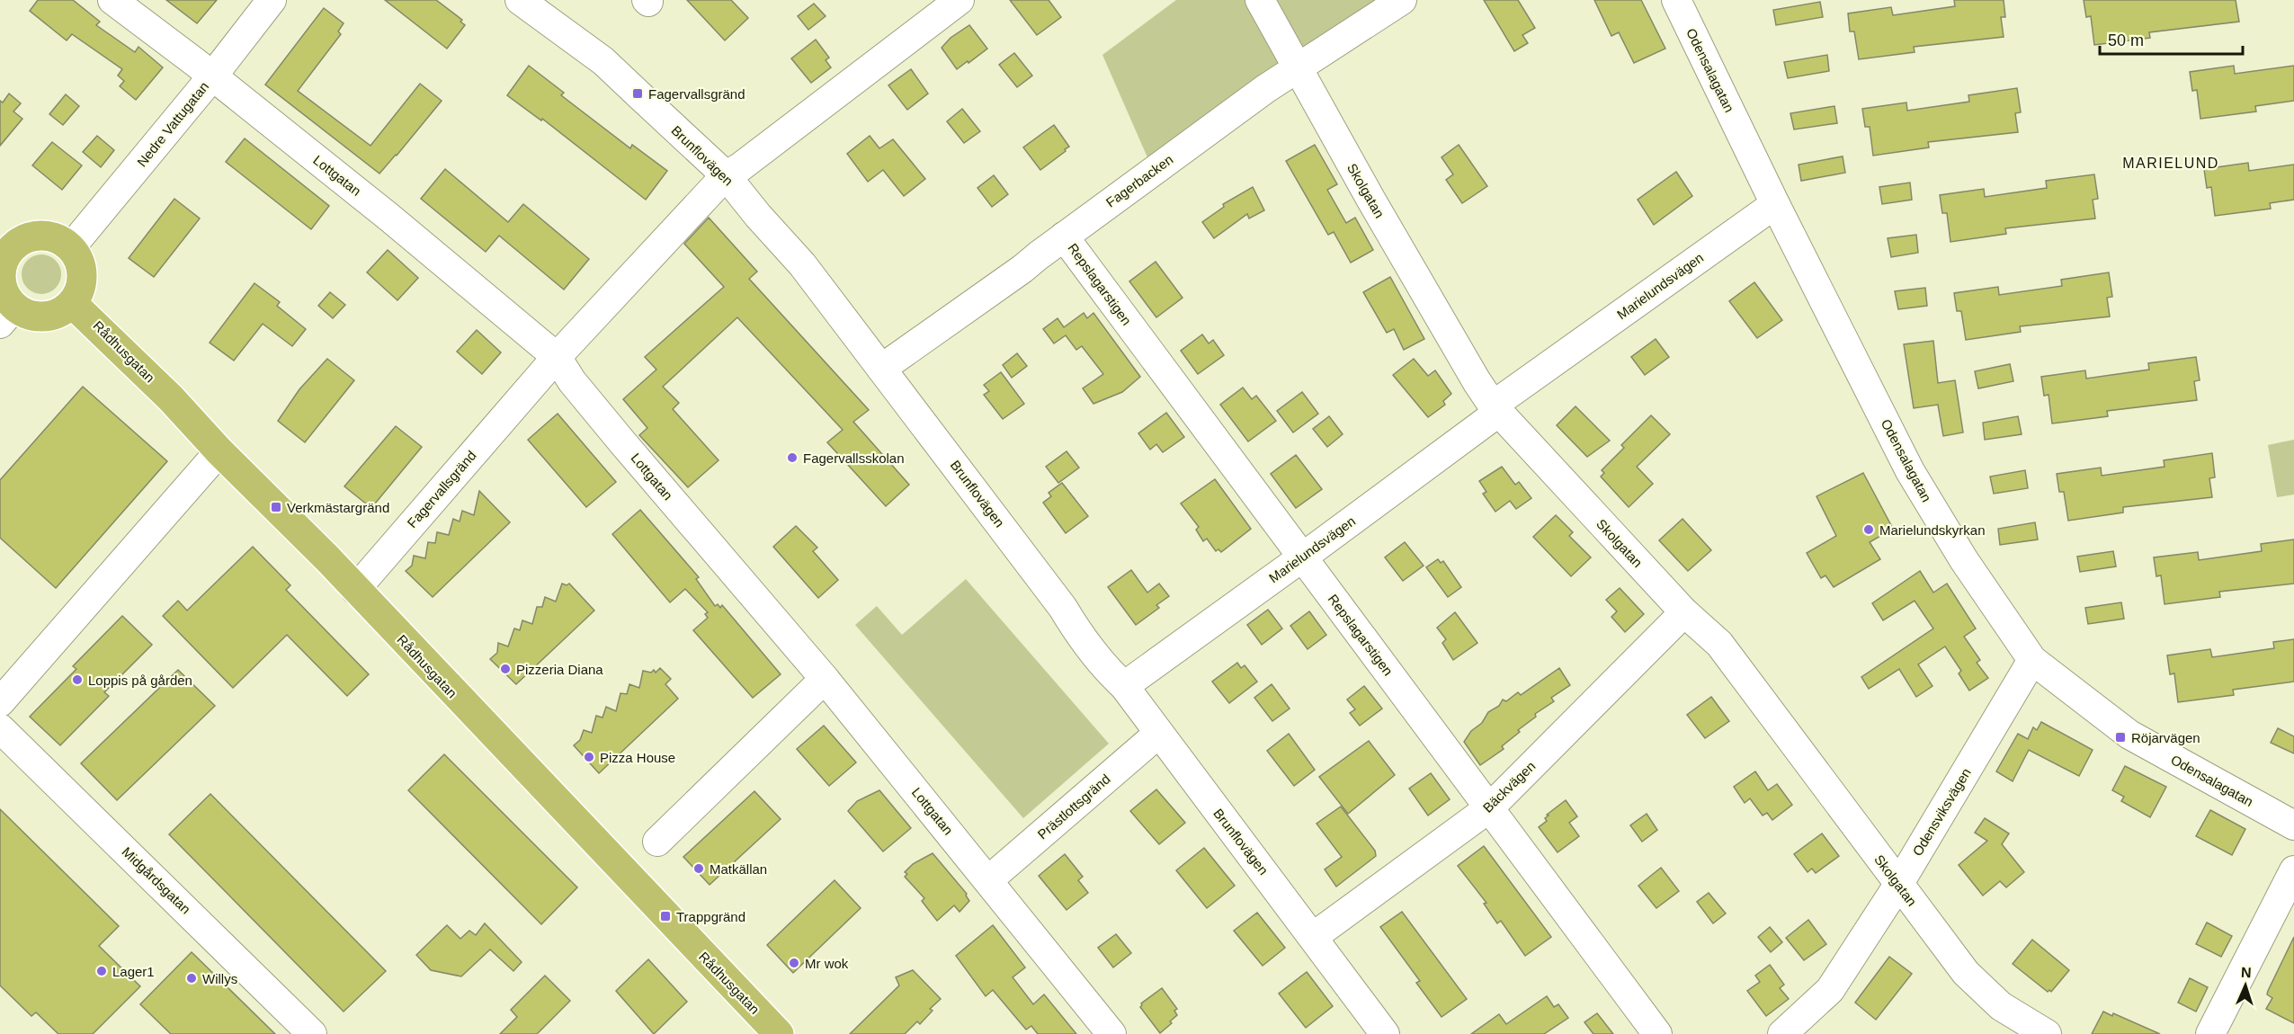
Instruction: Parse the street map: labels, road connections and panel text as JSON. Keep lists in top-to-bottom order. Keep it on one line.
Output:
{"streets":{"main road":["Rådhusgatan"],"street":["Odensalagatan","Nedre Vattugatan","Brunflovägen","Lottgatan","Fagerbacken","Skolgatan","Repslagarstigen","Marielundsvägen","Fagervallsgränd","Bäckvägen","Prästlottsgränd","Odensviksvägen","Midgårdsgatan"]},"crossings":[["Odensalagatan","Marielundsvägen"],["Odensalagatan","Odensviksvägen"],["Nedre Vattugatan","Lottgatan"],["Nedre Vattugatan","Rådhusgatan"],["Brunflovägen","Fagerbacken"],["Brunflovägen","Marielundsvägen"],["Brunflovägen","Fagervallsgränd"],["Brunflovägen","Bäckvägen"],["Brunflovägen","Prästlottsgränd"],["Lottgatan","Fagervallsgränd"],["Lottgatan","Prästlottsgränd"],["Fagerbacken","Skolgatan"],["Fagerbacken","Repslagarstigen"],["Skolgatan","Marielundsvägen"],["Skolgatan","Bäckvägen"],["Skolgatan","Odensviksvägen"],["Repslagarstigen","Marielundsvägen"],["Repslagarstigen","Bäckvägen"],["Rådhusgatan","Fagervallsgränd"]],"districts":["MARIELUND"],"places":{"transit":["Fagervallsgränd","Verkmästargränd","Röjarvägen","Trappgränd"],"other":["Fagervallsskolan","Marielundskyrkan","Pizzeria Diana","Loppis på gården","Pizza House","Matkällan","Mr wok","Lager1","Willys"]},"scale_bar":"50 m","north":"top"}
